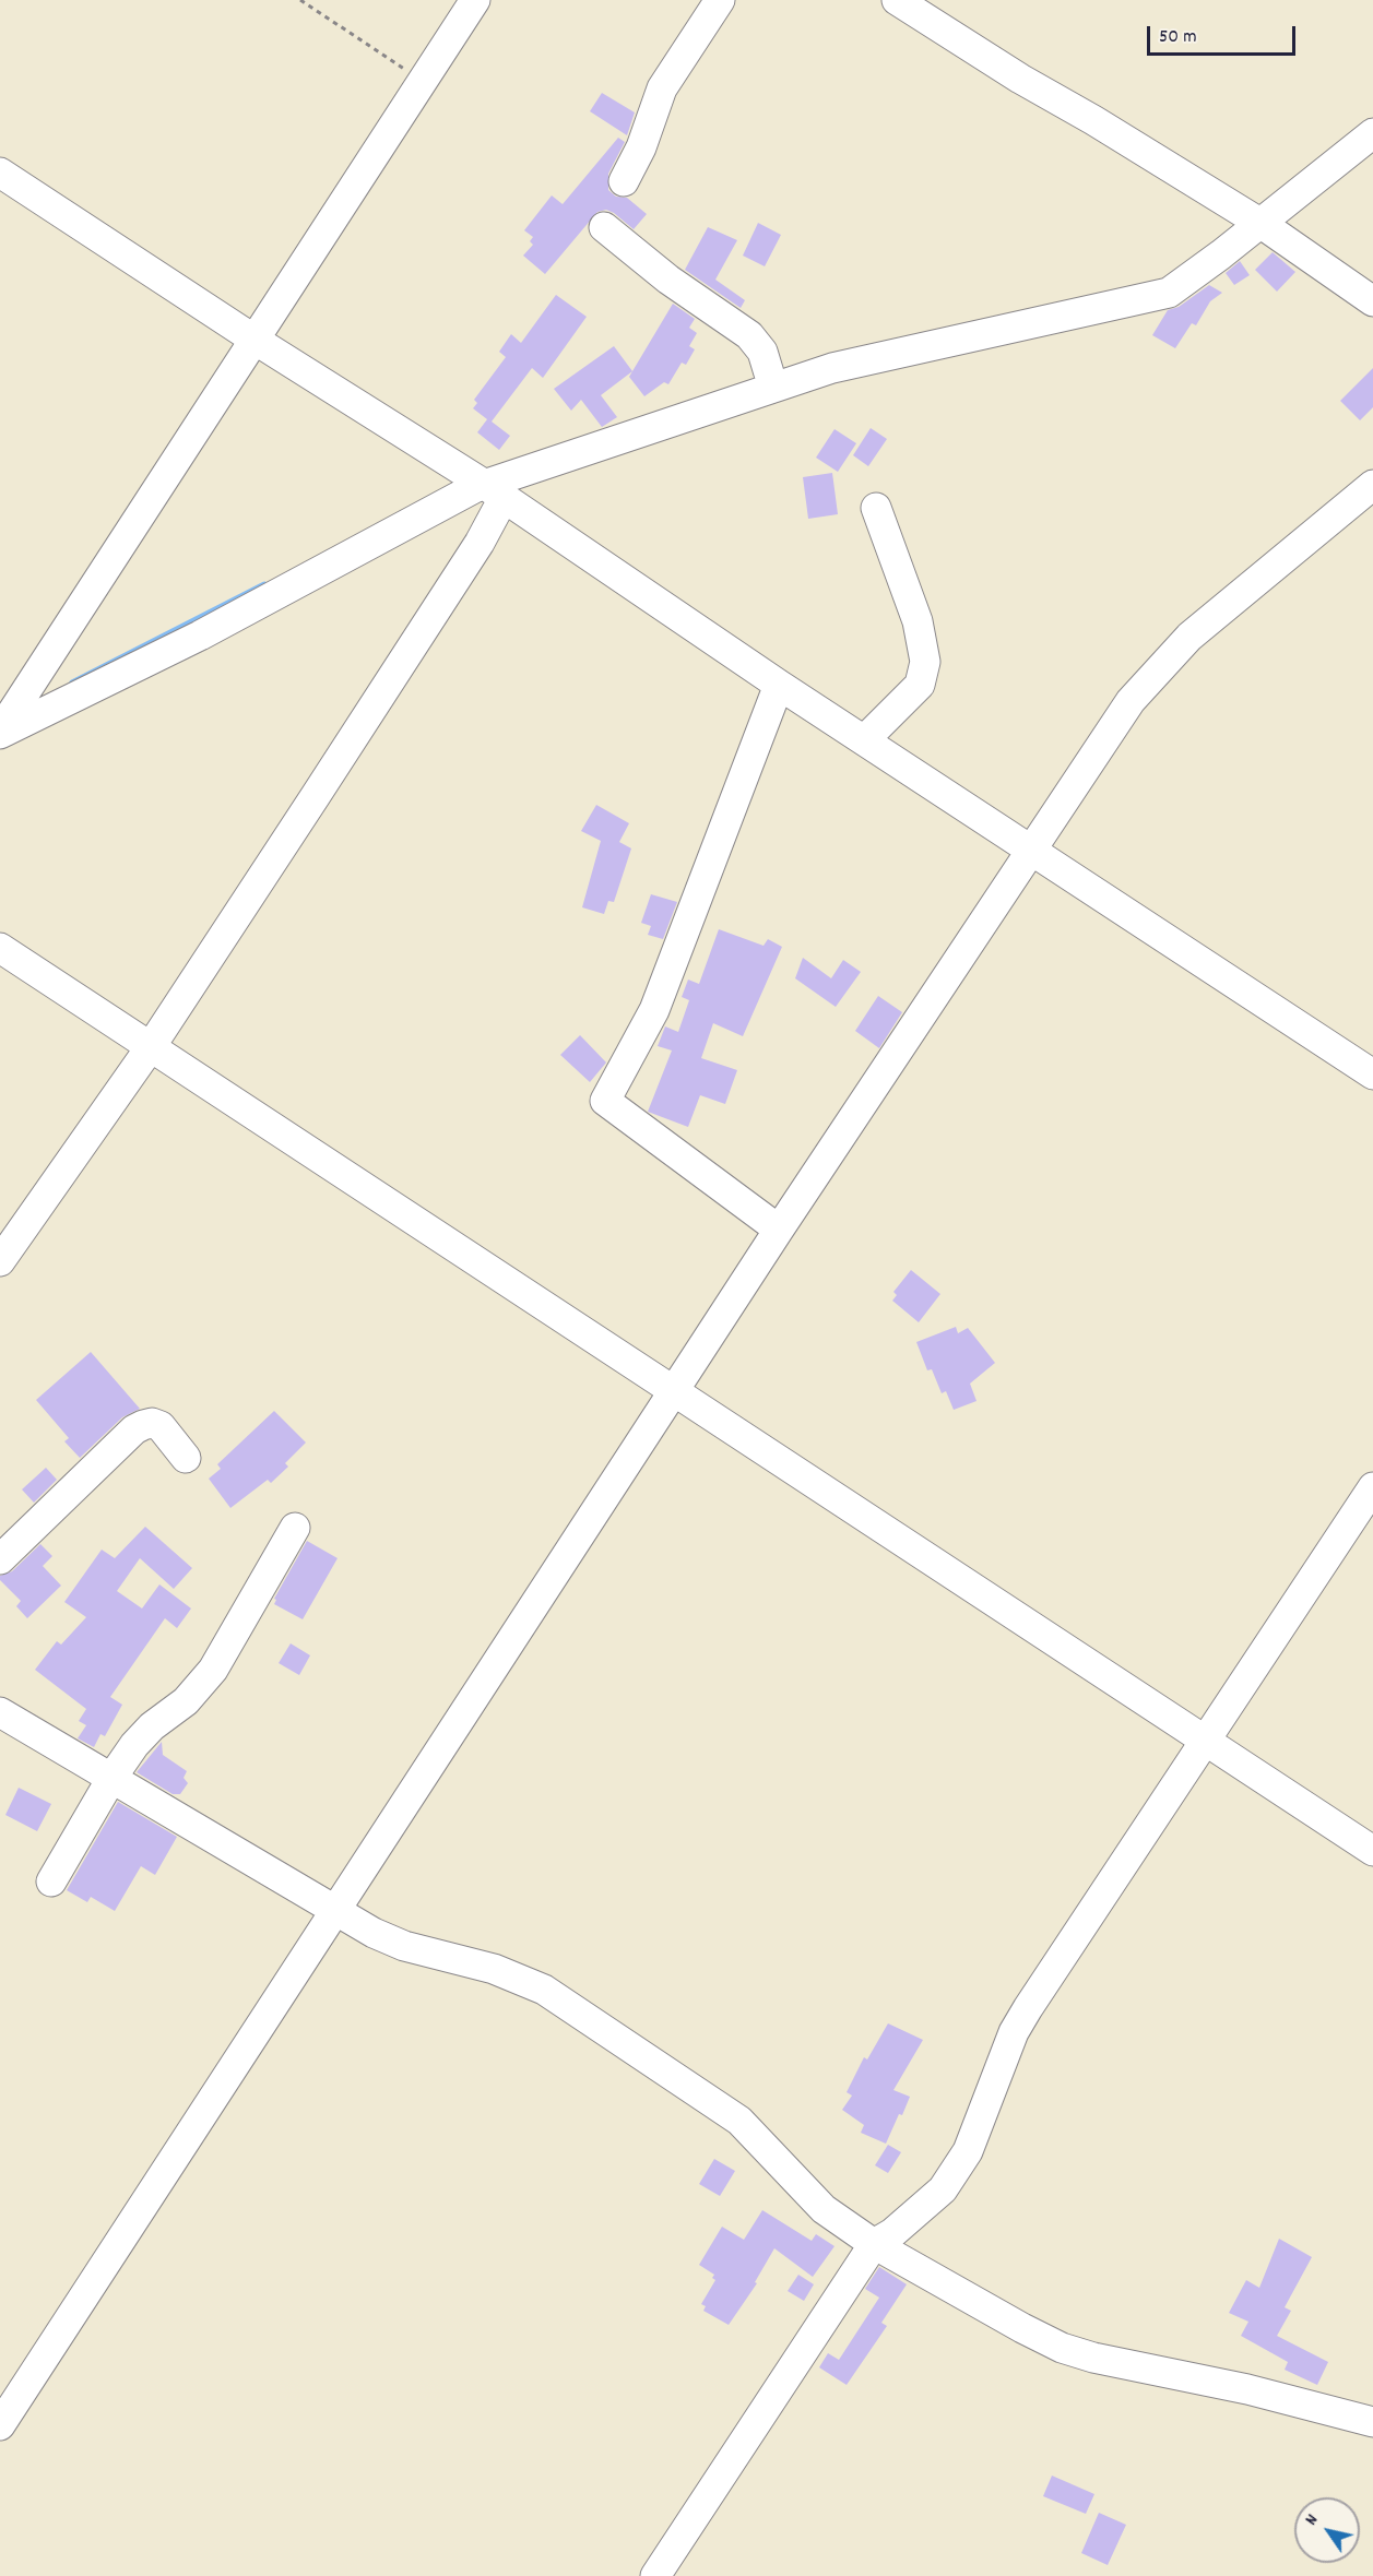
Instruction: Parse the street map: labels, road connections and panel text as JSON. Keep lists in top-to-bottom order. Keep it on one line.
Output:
{"scale_bar":"50 m","north":"top left"}
